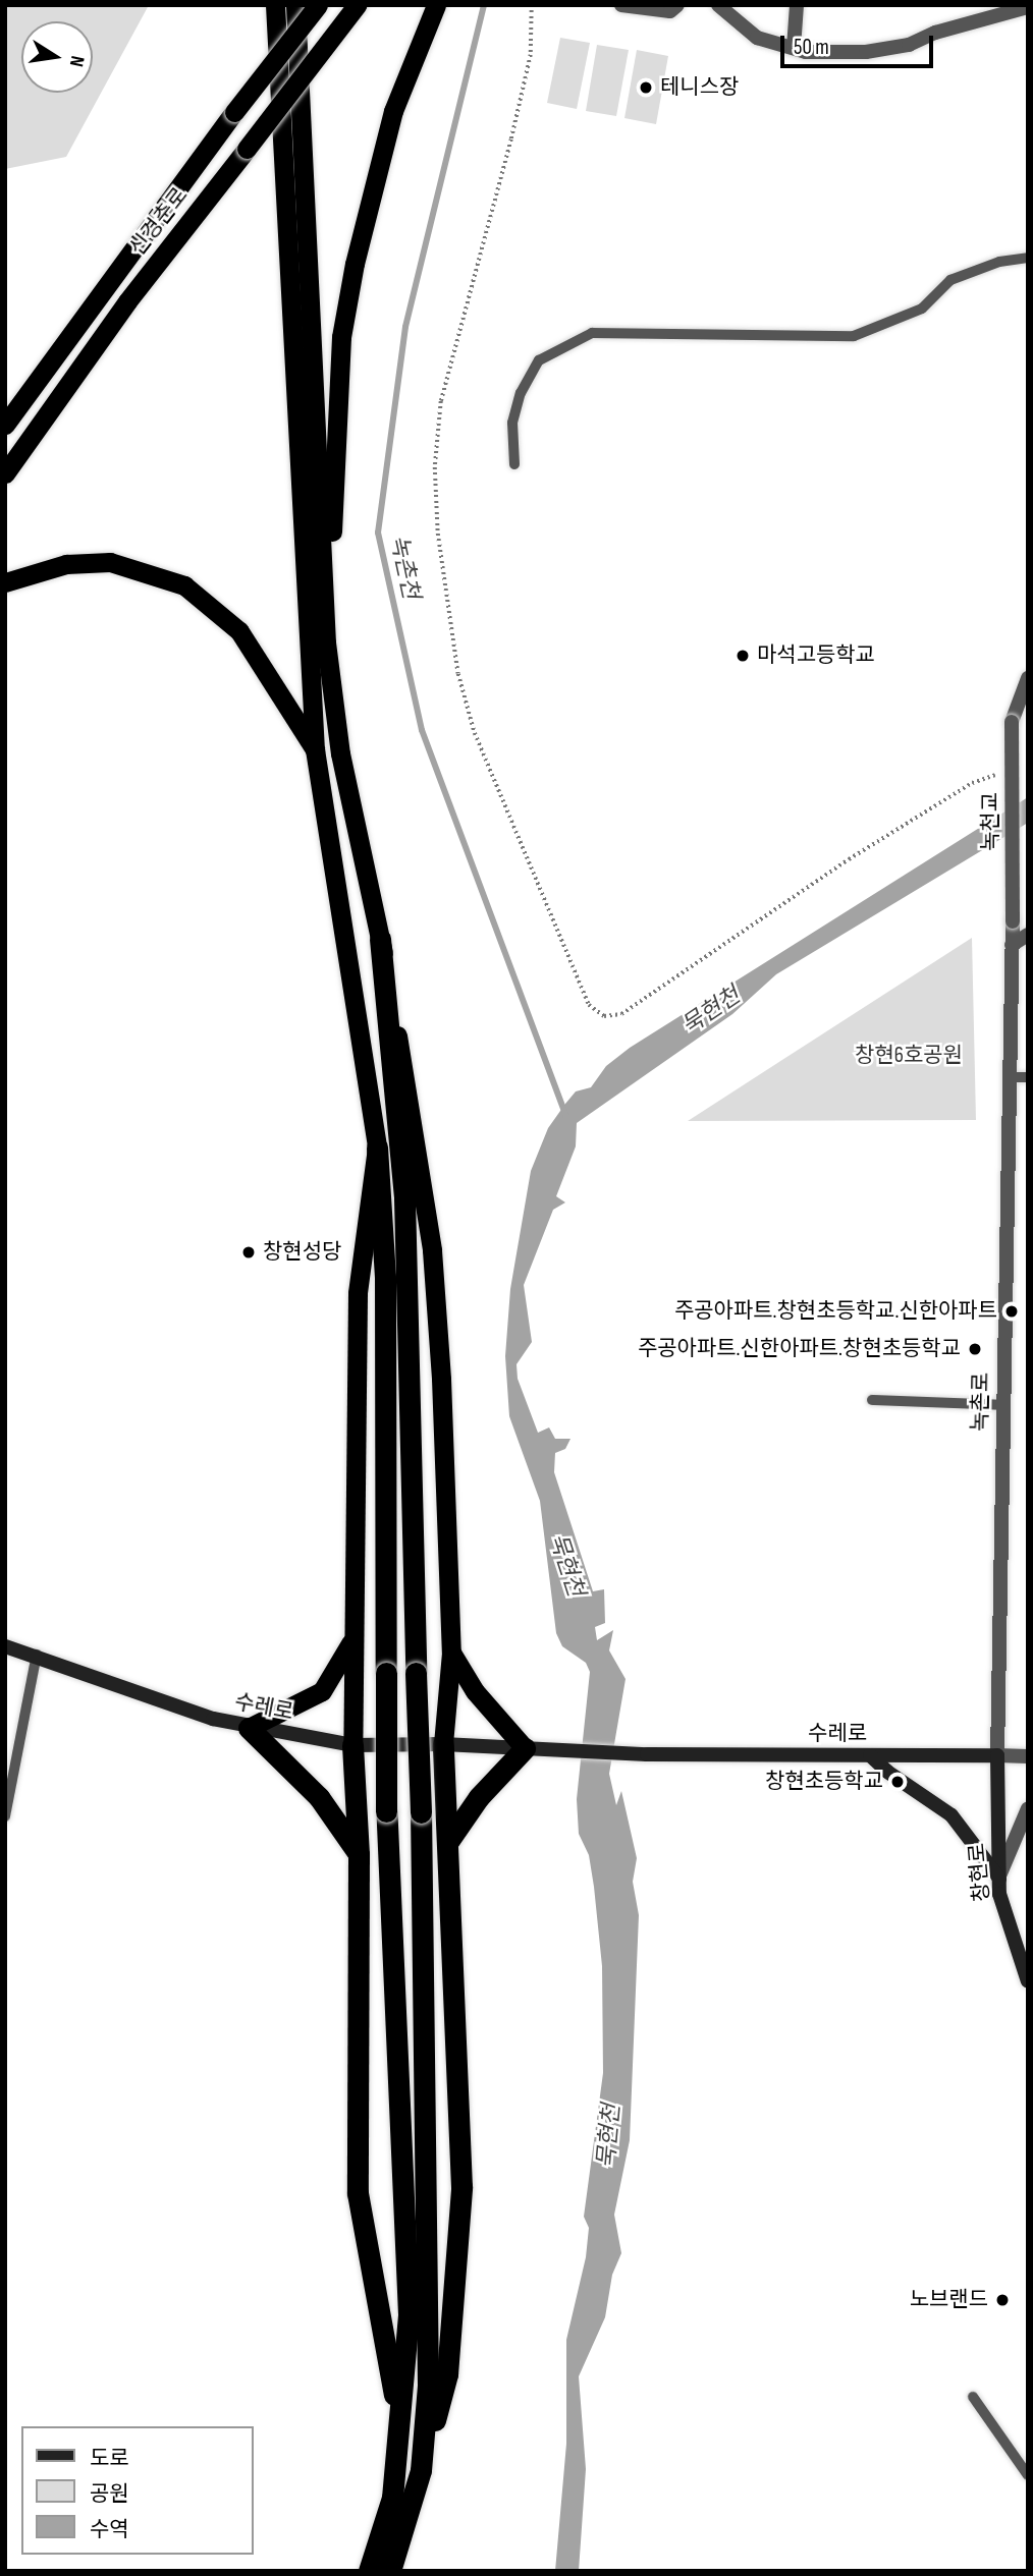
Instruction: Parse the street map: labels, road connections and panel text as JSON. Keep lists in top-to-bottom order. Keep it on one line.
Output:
{"streets":{"highway":["신경춘로"],"main road":["수레로","창현로"],"street":["녹천교","녹촌로"]},"crossings":[["녹천교","녹촌로"],["녹촌로","수레로"],["녹촌로","창현로"],["수레로","창현로"]],"water":["녹촌천","묵현천"],"parks":["창현6호공원"],"places":["테니스장","마석고등학교","창현성당","주공아파트.창현초등학교.신한아파트","주공아파트.신한아파트.창현초등학교","창현초등학교","노브랜드"],"legend":["도로","공원","수역"],"scale_bar":"50 m","north":"right"}
